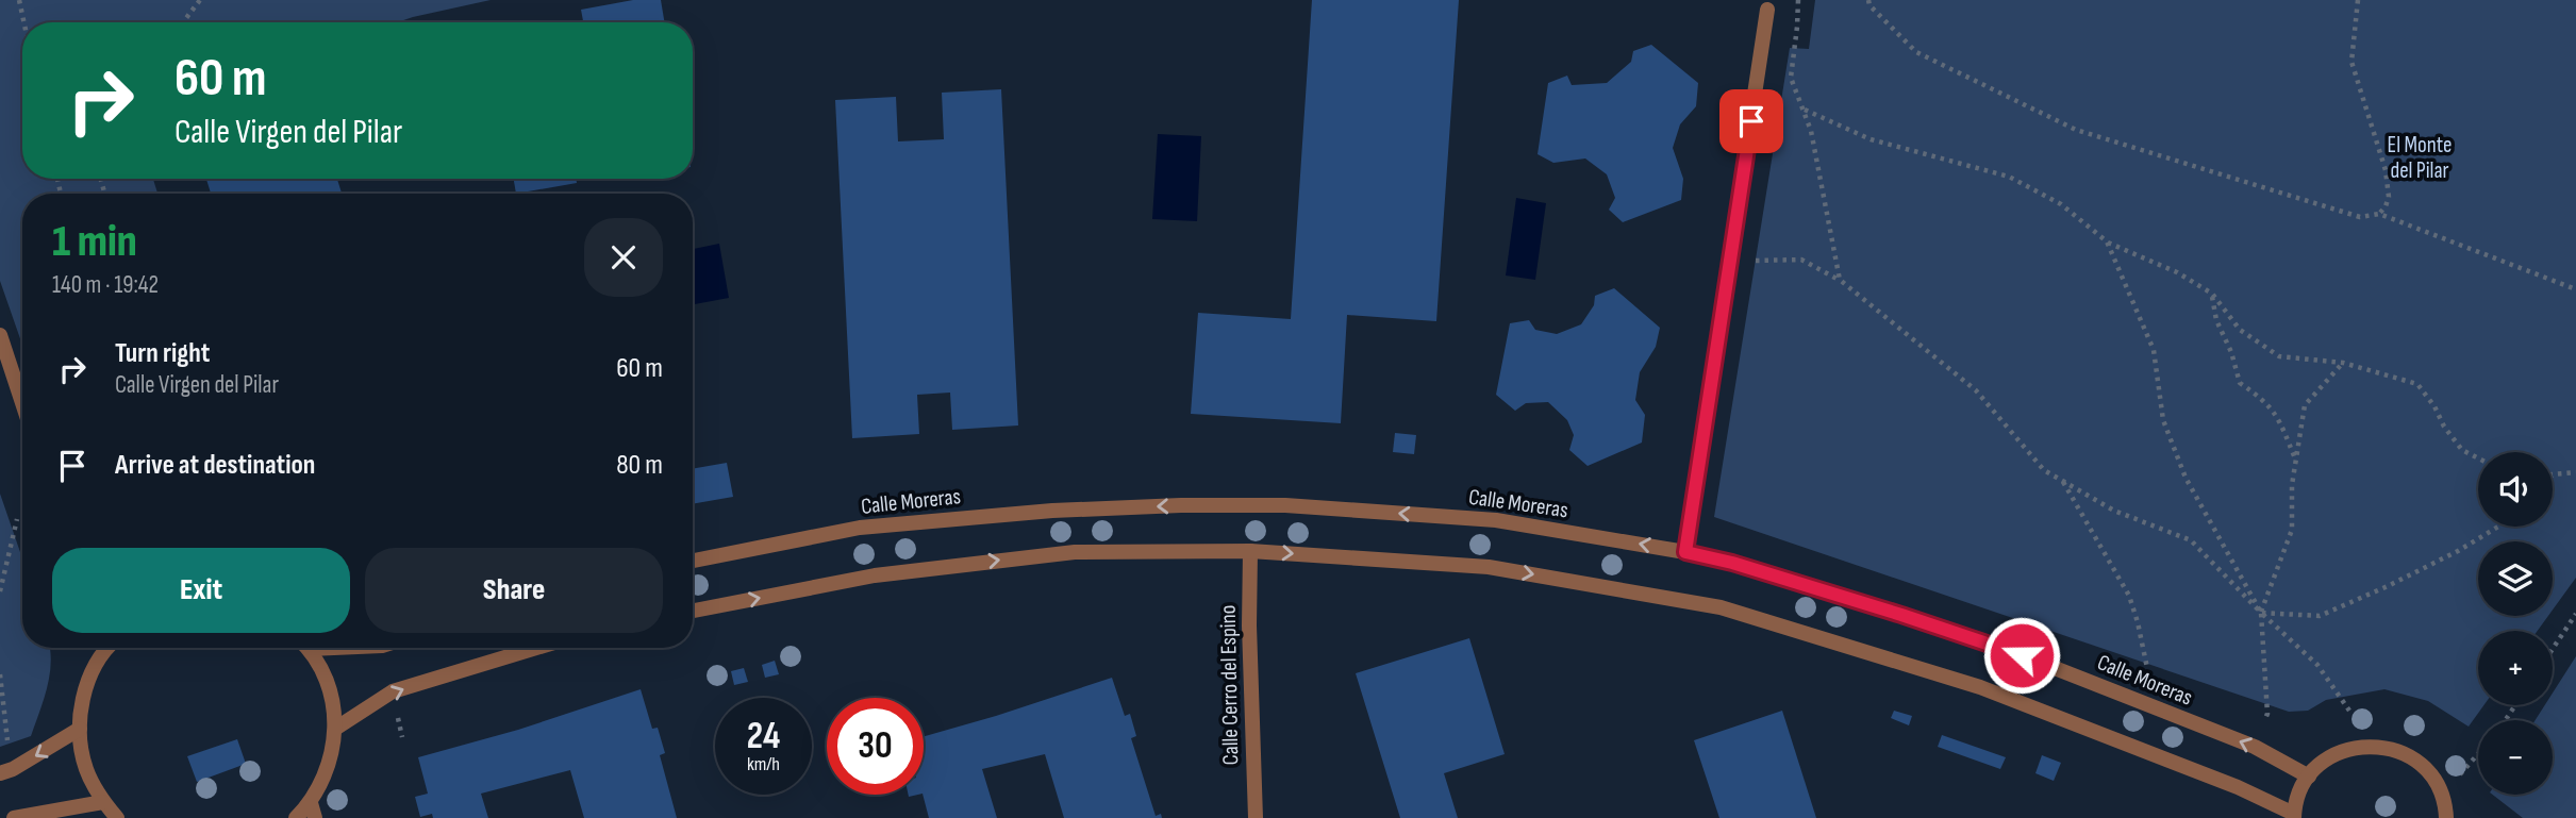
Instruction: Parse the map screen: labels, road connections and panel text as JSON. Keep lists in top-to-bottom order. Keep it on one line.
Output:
{"streets":{"street":["Calle Moreras","Calle Cerro del Espino"]},"parks":["El Monte del Pilar"],"page":{"turn":["60 m","Calle Virgen del Pilar"],"heading":["1 min","140 m · 19:42"],"list":[{"name":"Turn right","note":"Calle Virgen del Pilar","value":"60 m"},{"name":"Arrive at destination","value":"80 m"}],"map_buttons":["+","−"],"buttons":["Exit","Share"],"speed":"24 km/h","limit":"30"}}
